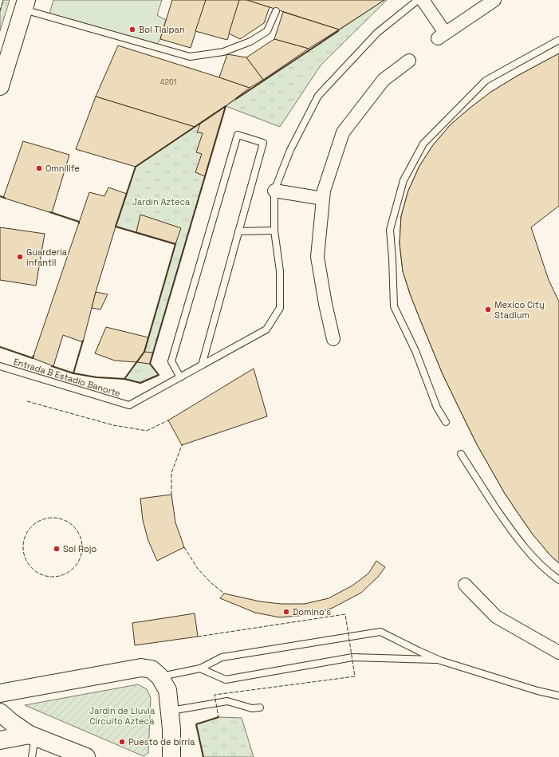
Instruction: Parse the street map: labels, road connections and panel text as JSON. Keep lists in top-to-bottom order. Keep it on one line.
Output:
{"streets":{"lane":["Entrada B Estadio Banorte"]},"parks":["Jardín Azteca","Jardín de Lluvia Circuito Azteca"],"places":["Bol Tlalpan","Omnilife","Guardería infantil","Mexico City Stadium","Sol Rojo","Domino's","Puesto de birria"],"house_numbers":["4261"]}
